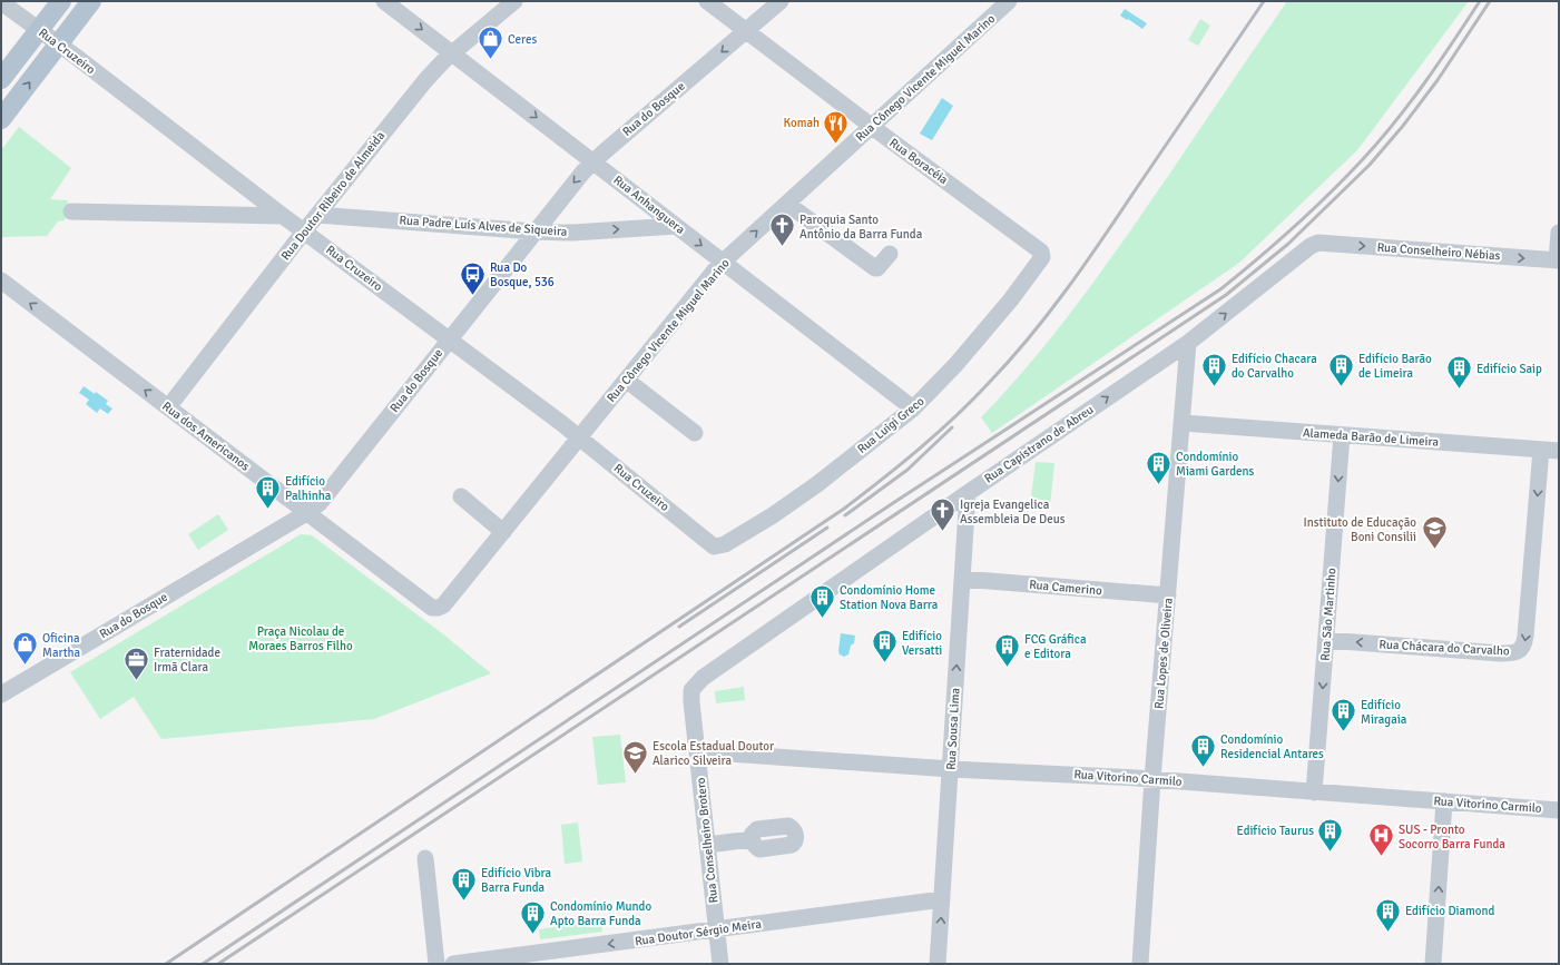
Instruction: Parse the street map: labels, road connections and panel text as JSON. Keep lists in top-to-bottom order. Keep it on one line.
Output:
{"streets":{"street":["Rua Cruzeiro","Rua Cônego Vicente Miguel Marino","Rua do Bosque","Rua Boracéia","Rua Doutor Ribeiro de Almeida","Rua Anhanguera","Rua Padre Luís Alves de Siqueira","Rua Conselheiro Nébias","Rua Luigi Greco","Rua dos Americanos","Alameda Barão de Limeira","Rua Capistrano de Abreu","Rua Camerino","Rua São Martinho","Rua Chácara do Carvalho","Rua Lopes de Oliveira","Rua Sousa Lima","Rua Vitorino Carmilo","Rua Conselheiro Brotero","Rua Doutor Sérgio Meira"]},"crossings":[["Rua Cruzeiro","Rua Cônego Vicente Miguel Marino"],["Rua Cruzeiro","Rua do Bosque"],["Rua Cruzeiro","Rua Doutor Ribeiro de Almeida"],["Rua Cruzeiro","Rua Luigi Greco"],["Rua Cônego Vicente Miguel Marino","Rua Boracéia"],["Rua Cônego Vicente Miguel Marino","Rua Anhanguera"],["Rua Cônego Vicente Miguel Marino","Rua dos Americanos"],["Rua do Bosque","Rua Boracéia"],["Rua do Bosque","Rua Anhanguera"],["Rua do Bosque","Rua Padre Luís Alves de Siqueira"],["Rua do Bosque","Rua dos Americanos"],["Rua Boracéia","Rua Luigi Greco"],["Rua Doutor Ribeiro de Almeida","Rua Anhanguera"],["Rua Doutor Ribeiro de Almeida","Rua Padre Luís Alves de Siqueira"],["Rua Doutor Ribeiro de Almeida","Rua dos Americanos"],["Rua Anhanguera","Rua Padre Luís Alves de Siqueira"],["Rua Anhanguera","Rua Luigi Greco"],["Rua Conselheiro Nébias","Rua Capistrano de Abreu"],["Alameda Barão de Limeira","Rua São Martinho"],["Alameda Barão de Limeira","Rua Chácara do Carvalho"],["Alameda Barão de Limeira","Rua Lopes de Oliveira"],["Rua Capistrano de Abreu","Rua Lopes de Oliveira"],["Rua Capistrano de Abreu","Rua Sousa Lima"],["Rua Capistrano de Abreu","Rua Conselheiro Brotero"],["Rua Camerino","Rua Lopes de Oliveira"],["Rua Camerino","Rua Sousa Lima"],["Rua São Martinho","Rua Chácara do Carvalho"],["Rua São Martinho","Rua Vitorino Carmilo"],["Rua Lopes de Oliveira","Rua Vitorino Carmilo"],["Rua Sousa Lima","Rua Vitorino Carmilo"],["Rua Sousa Lima","Rua Doutor Sérgio Meira"],["Rua Vitorino Carmilo","Rua Conselheiro Brotero"],["Rua Conselheiro Brotero","Rua Doutor Sérgio Meira"]],"one_way":["Rua Anhanguera","Rua Conselheiro Nébias","Rua dos Americanos","Rua Capistrano de Abreu","Rua São Martinho","Rua Sousa Lima","Rua Doutor Sérgio Meira"],"parks":["Praça Nicolau de Moraes Barros Filho"],"places":{"shop":["Ceres","Oficina Martha"],"restaurant":["Komah"],"church":["Paroquia Santo Antônio da Barra Funda","Igreja Evangelica Assembleia De Deus"],"bus stop":["Rua Do Bosque, 536"],"building":["Edifício Chacara do Carvalho","Edifício Barão de Limeira","Edifício Saip","Condomínio Miami Gardens","Edifício Palhinha","Condomínio Home Station Nova Barra","Edifício Versatti","FCG Gráfica e Editora","Edifício Miragaia","Condomínio Residencial Antares","Edifício Taurus","Edifício Vibra Barra Funda","Edifício Diamond","Condomínio Mundo Apto Barra Funda"],"school or university":["Instituto de Educação Boni Consilii","Escola Estadual Doutor Alarico Silveira"],"office":["Fraternidade Irmã Clara"],"hospital":["SUS - Pronto Socorro Barra Funda"]}}
